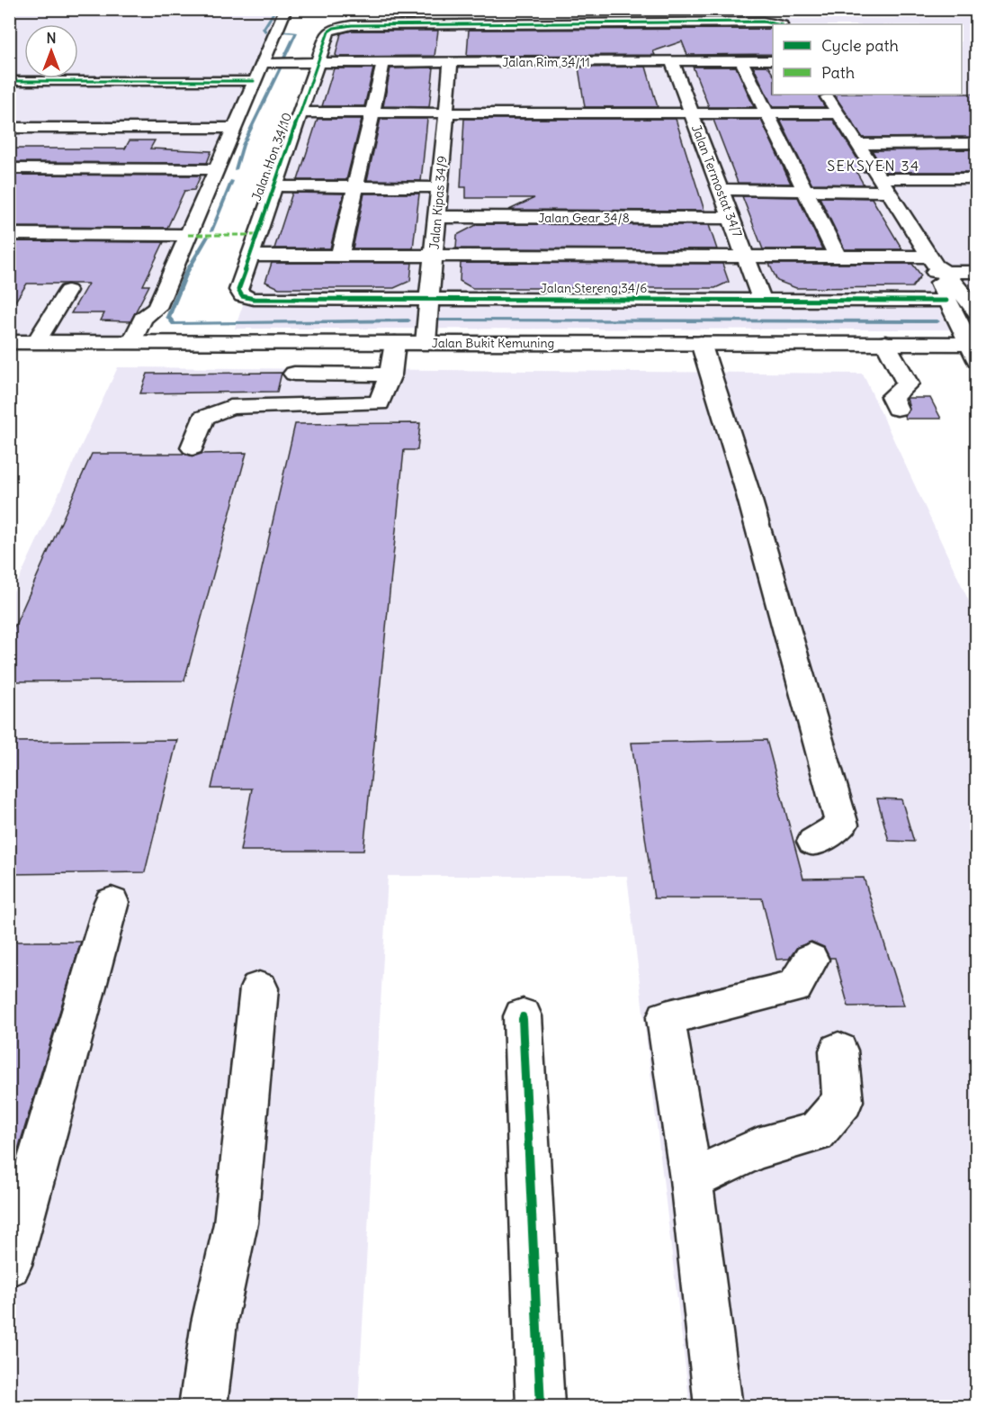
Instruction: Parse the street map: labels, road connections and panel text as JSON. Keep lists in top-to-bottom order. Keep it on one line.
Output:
{"streets":{"street":["Jalan Rim 34/11","Jalan Hon 34/10","Jalan Termostat 34/7","Jalan Kipas 34/9","Jalan Gear 34/8","Jalan Stereng 34/6","Jalan Bukit Kemuning"]},"crossings":[["Jalan Rim 34/11","Jalan Hon 34/10"],["Jalan Rim 34/11","Jalan Termostat 34/7"],["Jalan Rim 34/11","Jalan Kipas 34/9"],["Jalan Hon 34/10","Jalan Stereng 34/6"],["Jalan Termostat 34/7","Jalan Gear 34/8"],["Jalan Termostat 34/7","Jalan Stereng 34/6"],["Jalan Kipas 34/9","Jalan Gear 34/8"],["Jalan Kipas 34/9","Jalan Stereng 34/6"],["Jalan Kipas 34/9","Jalan Bukit Kemuning"]],"districts":["SEKSYEN 34"],"legend":["Cycle path","Path"],"north":"top"}
